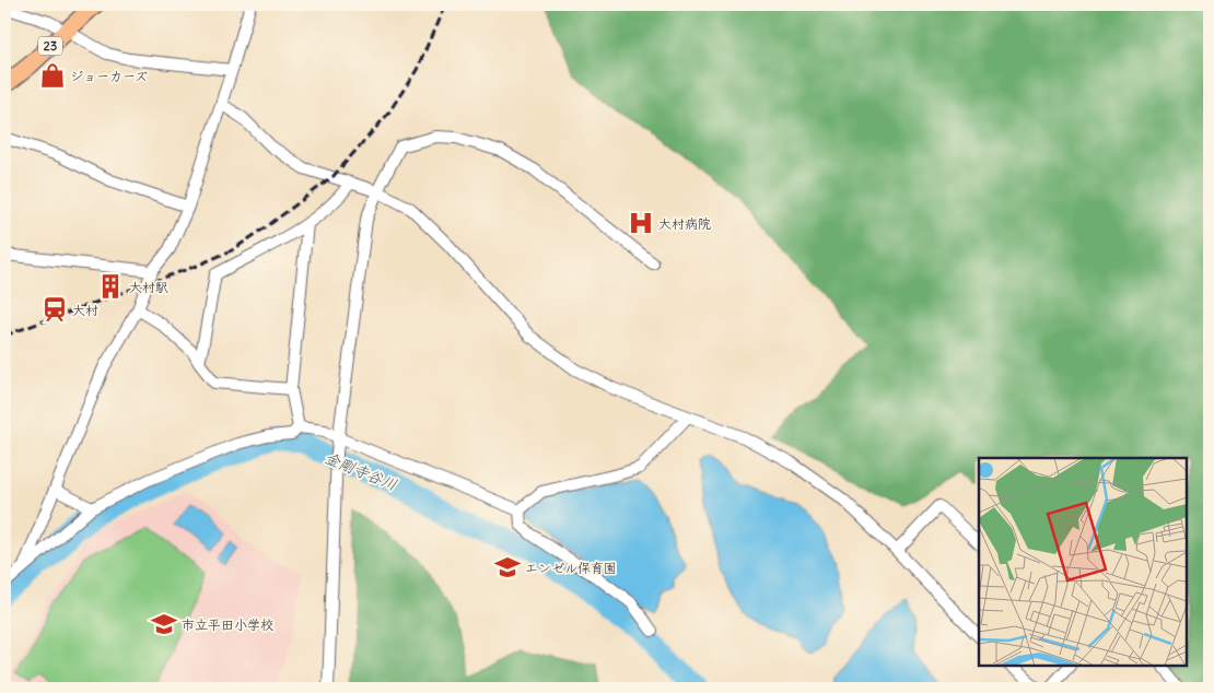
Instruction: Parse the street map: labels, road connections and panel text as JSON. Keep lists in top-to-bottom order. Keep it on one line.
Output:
{"streets":{"main road":["23"]},"water":["金剛寺谷川"],"places":{"shop":["ジョーカーズ"],"hospital":["大村病院"],"building":["大村駅"],"station":["大村"],"school or university":["エンゼル保育園","市立平田小学校"]}}
